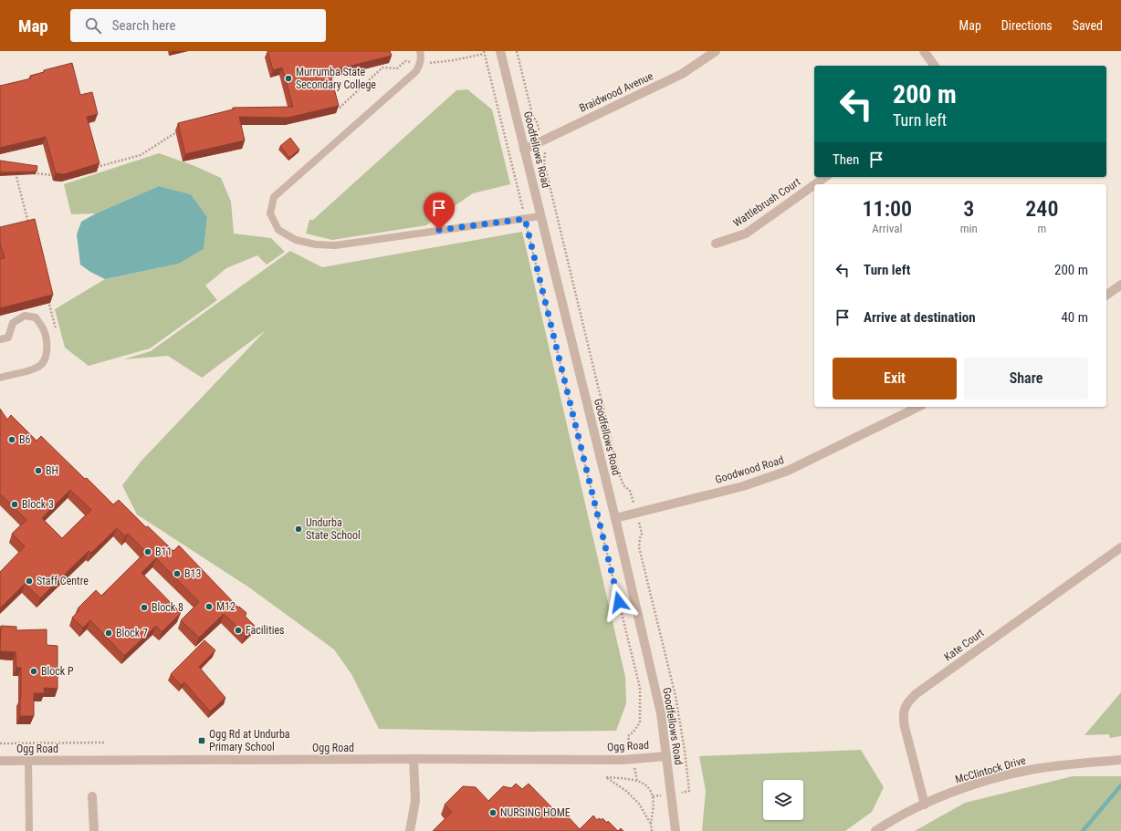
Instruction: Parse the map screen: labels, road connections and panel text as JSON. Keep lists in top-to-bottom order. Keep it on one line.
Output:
{"streets":{"street":["Braidwood Avenue","Goodfellows Road","Wattlebrush Court","Goodwood Road","Kate Court","Ogg Road","McClintock Drive"]},"crossings":[["Braidwood Avenue","Goodfellows Road"],["Goodfellows Road","Goodwood Road"],["Goodfellows Road","Ogg Road"],["Kate Court","McClintock Drive"]],"places":{"other":["Murrumba State Secondary College","B6","BH","Block 3","Undurba State School","B11","B13","Staff Centre","M12","Block 8","Facilities","Block 7","Block P","NURSING HOME"],"transit":["Ogg Rd at Undurba Primary School"]},"page":{"header":"Map","search":"Search here","nav":["Map","Directions","Saved"],"turn":["200 m","Turn left"],"then":"Then","eta":["11:00","Arrival","3","min","240","m"],"list":[{"name":"Turn left","value":"200 m"},{"name":"Arrive at destination","value":"40 m"}],"buttons":["Exit","Share"]}}
